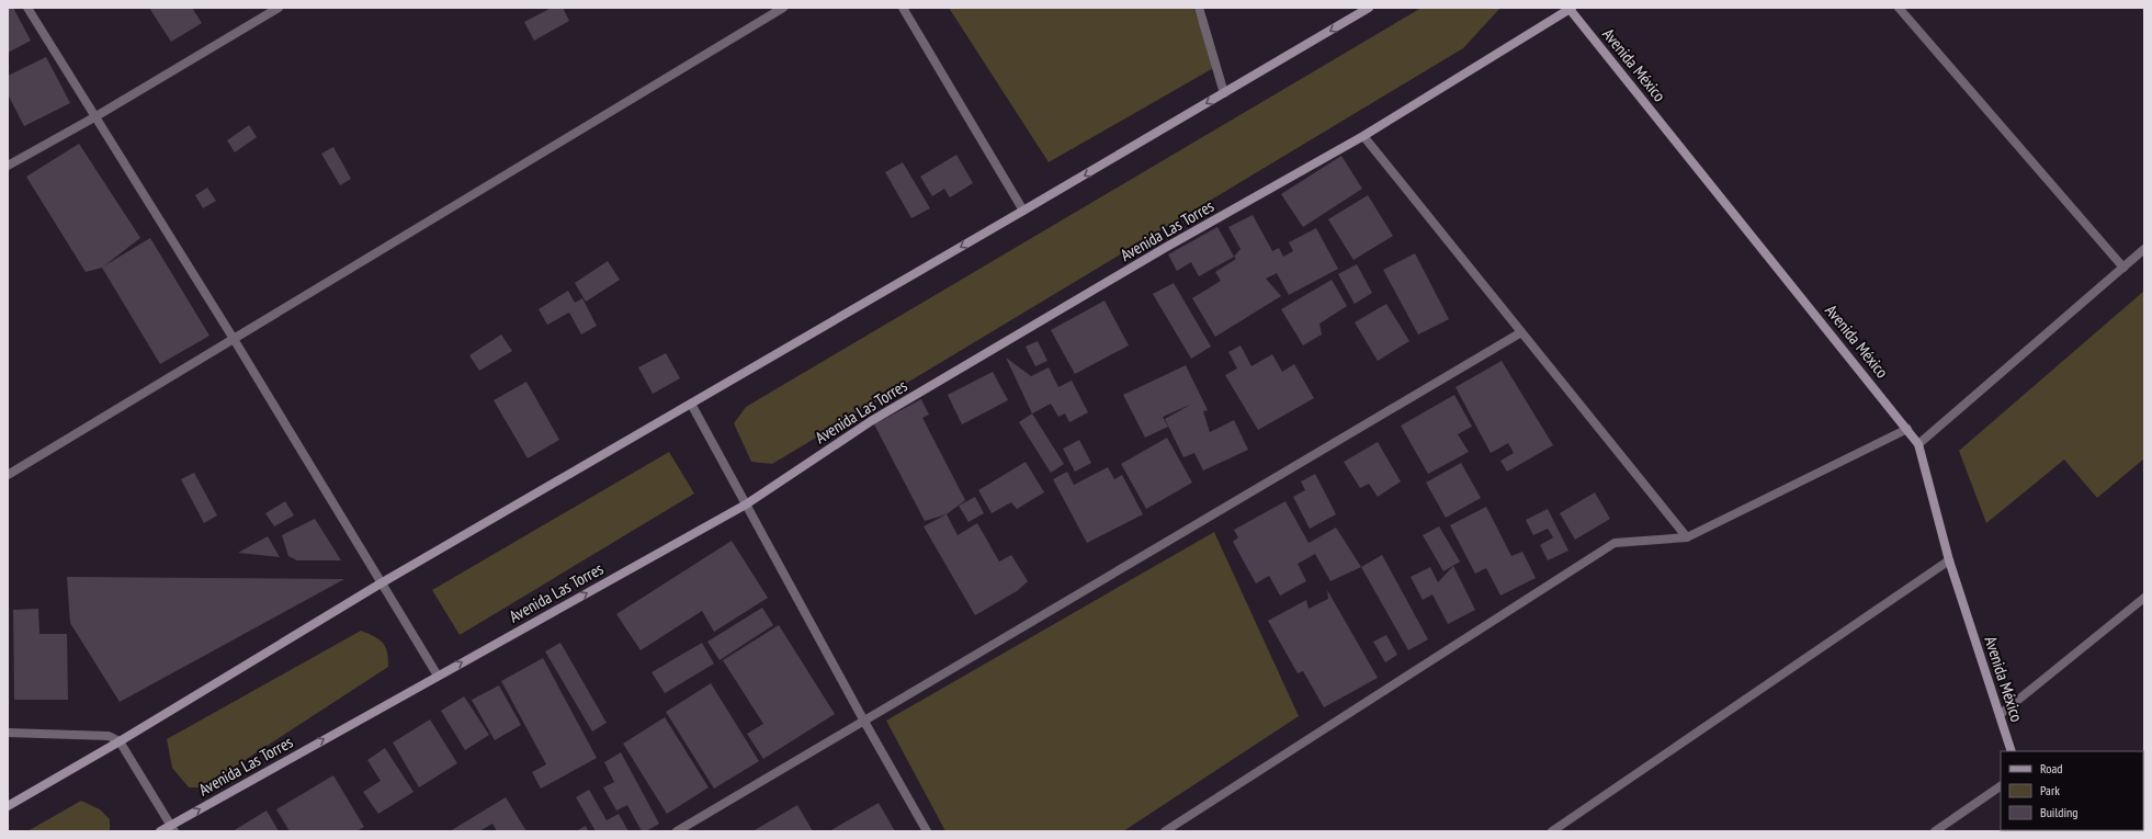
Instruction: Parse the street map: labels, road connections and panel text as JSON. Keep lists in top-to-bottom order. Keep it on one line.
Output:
{"streets":{"street":["Avenida México","Avenida Las Torres"]},"crossings":[["Avenida México","Avenida Las Torres"]],"one_way":["Avenida Las Torres"],"legend":["Road","Park","Building"]}
